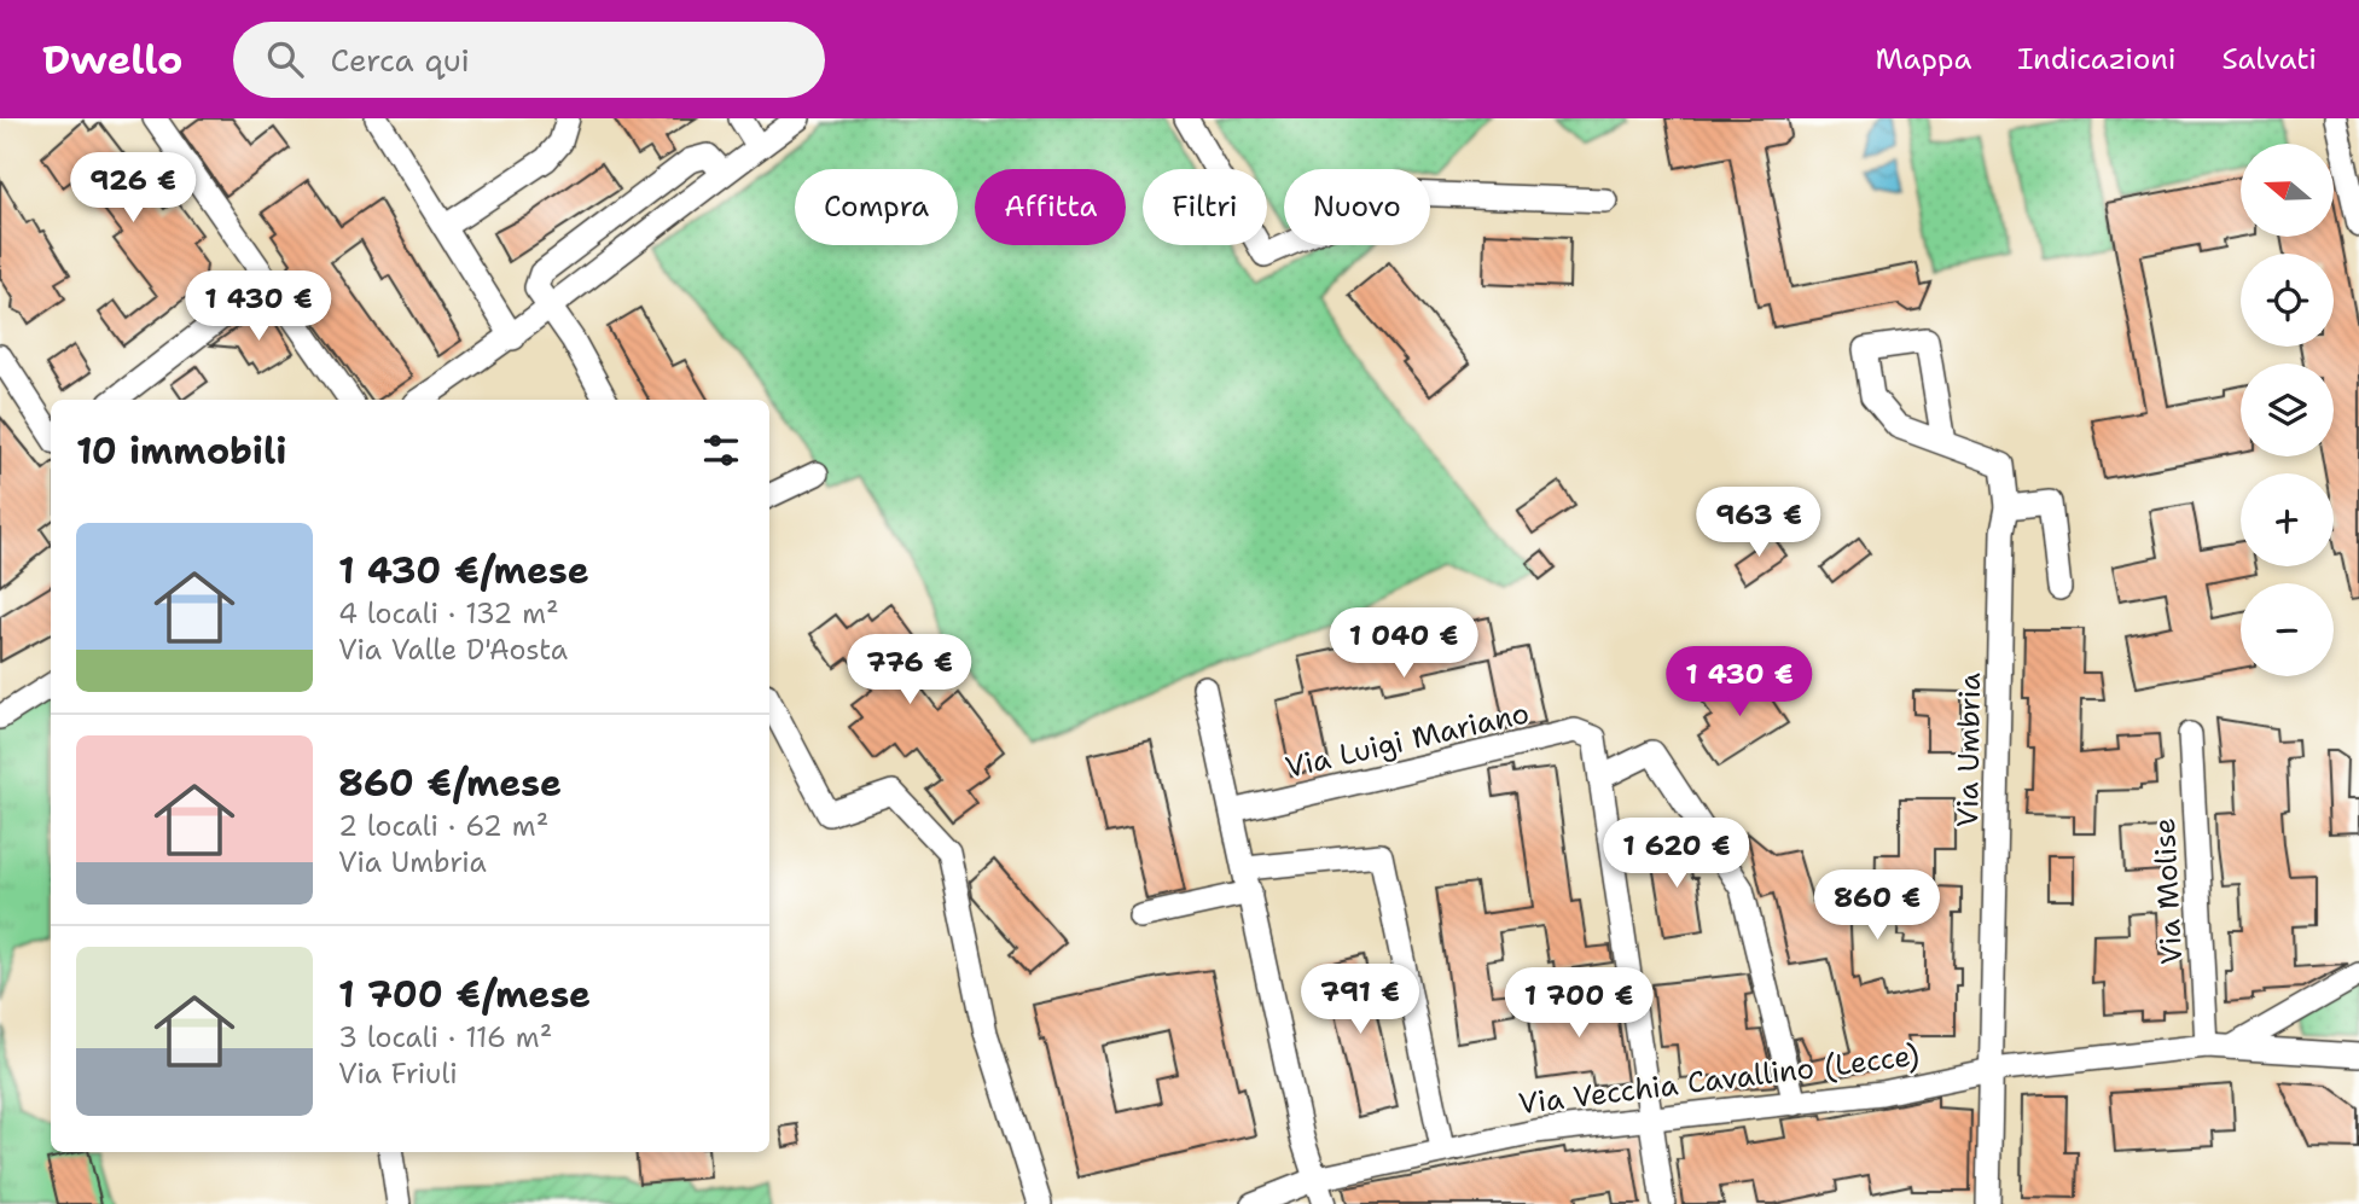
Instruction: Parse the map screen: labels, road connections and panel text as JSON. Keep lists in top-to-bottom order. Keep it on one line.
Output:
{"streets":{"street":["Via Luigi Mariano","Via Umbria","Via Molise","Via Vecchia Cavallino (Lecce)"]},"crossings":[["Via Umbria","Via Vecchia Cavallino (Lecce)"],["Via Molise","Via Vecchia Cavallino (Lecce)"]],"north":"left","page":{"header":"Dwello","search":"Cerca qui","nav":["Mappa","Indicazioni","Salvati"],"map_buttons":["+","−"],"price":["926 €","1 430 €","963 €","1 040 €","776 €","1 430 €","1 620 €","860 €","791 €","1 700 €"],"chip":["Compra","Affitta","Filtri","Nuovo"],"heading":"10 immobili","list":[{"name":"1 430 €/mese","note":"4 locali · 132 m² · Via Valle D'Aosta"},{"name":"860 €/mese","note":"2 locali · 62 m² · Via Umbria"},{"name":"1 700 €/mese","note":"3 locali · 116 m² · Via Friuli"}]}}
